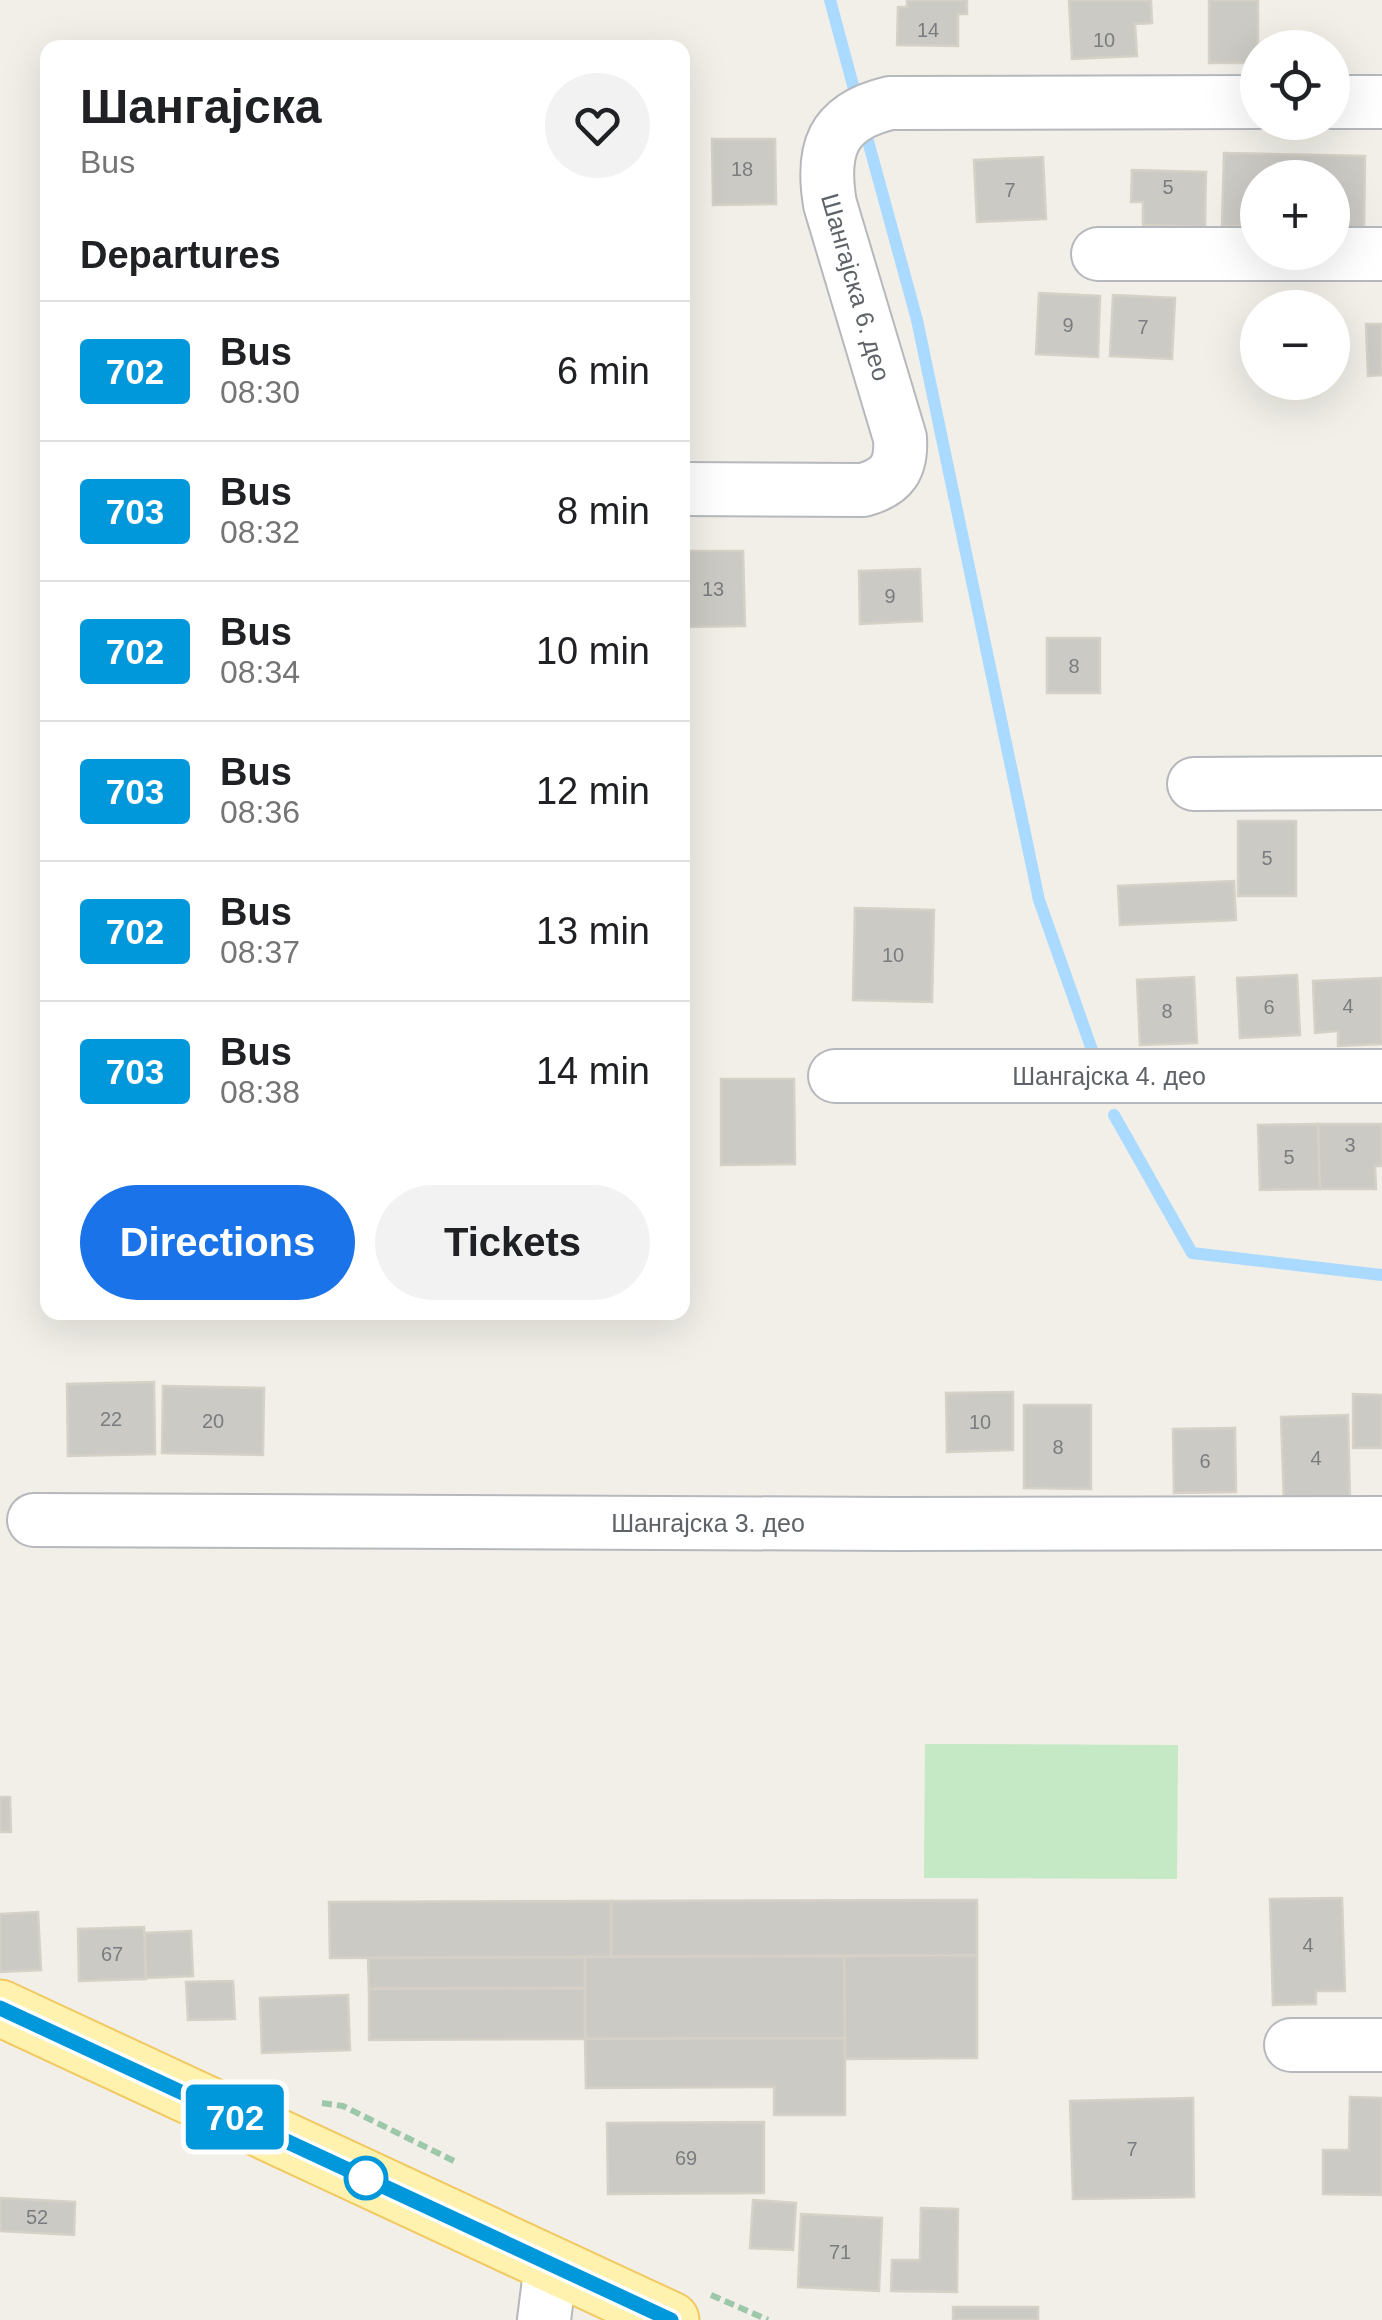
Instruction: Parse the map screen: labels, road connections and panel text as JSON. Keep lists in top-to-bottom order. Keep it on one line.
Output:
{"streets":{"street":["Шангајска 6. део","Шангајска 4. део","Шангајска 3. део"]},"lines":["bus line 702"],"house_numbers":["14","10","18","5","7","9","7","13","9","8","5","10","4","6","8","3","5","22","20","10","8","4","6","4","67","7","69","52","71"],"page":{"on_map":"702","map_buttons":["+","−"],"heading":[["Шангајска","Bus"],"Departures"],"list":[{"mark":"702","name":"Bus","note":"08:30","value":"6 min"},{"mark":"703","name":"Bus","note":"08:32","value":"8 min"},{"mark":"702","name":"Bus","note":"08:34","value":"10 min"},{"mark":"703","name":"Bus","note":"08:36","value":"12 min"},{"mark":"702","name":"Bus","note":"08:37","value":"13 min"},{"mark":"703","name":"Bus","note":"08:38","value":"14 min"}],"buttons":["Directions","Tickets"]}}
